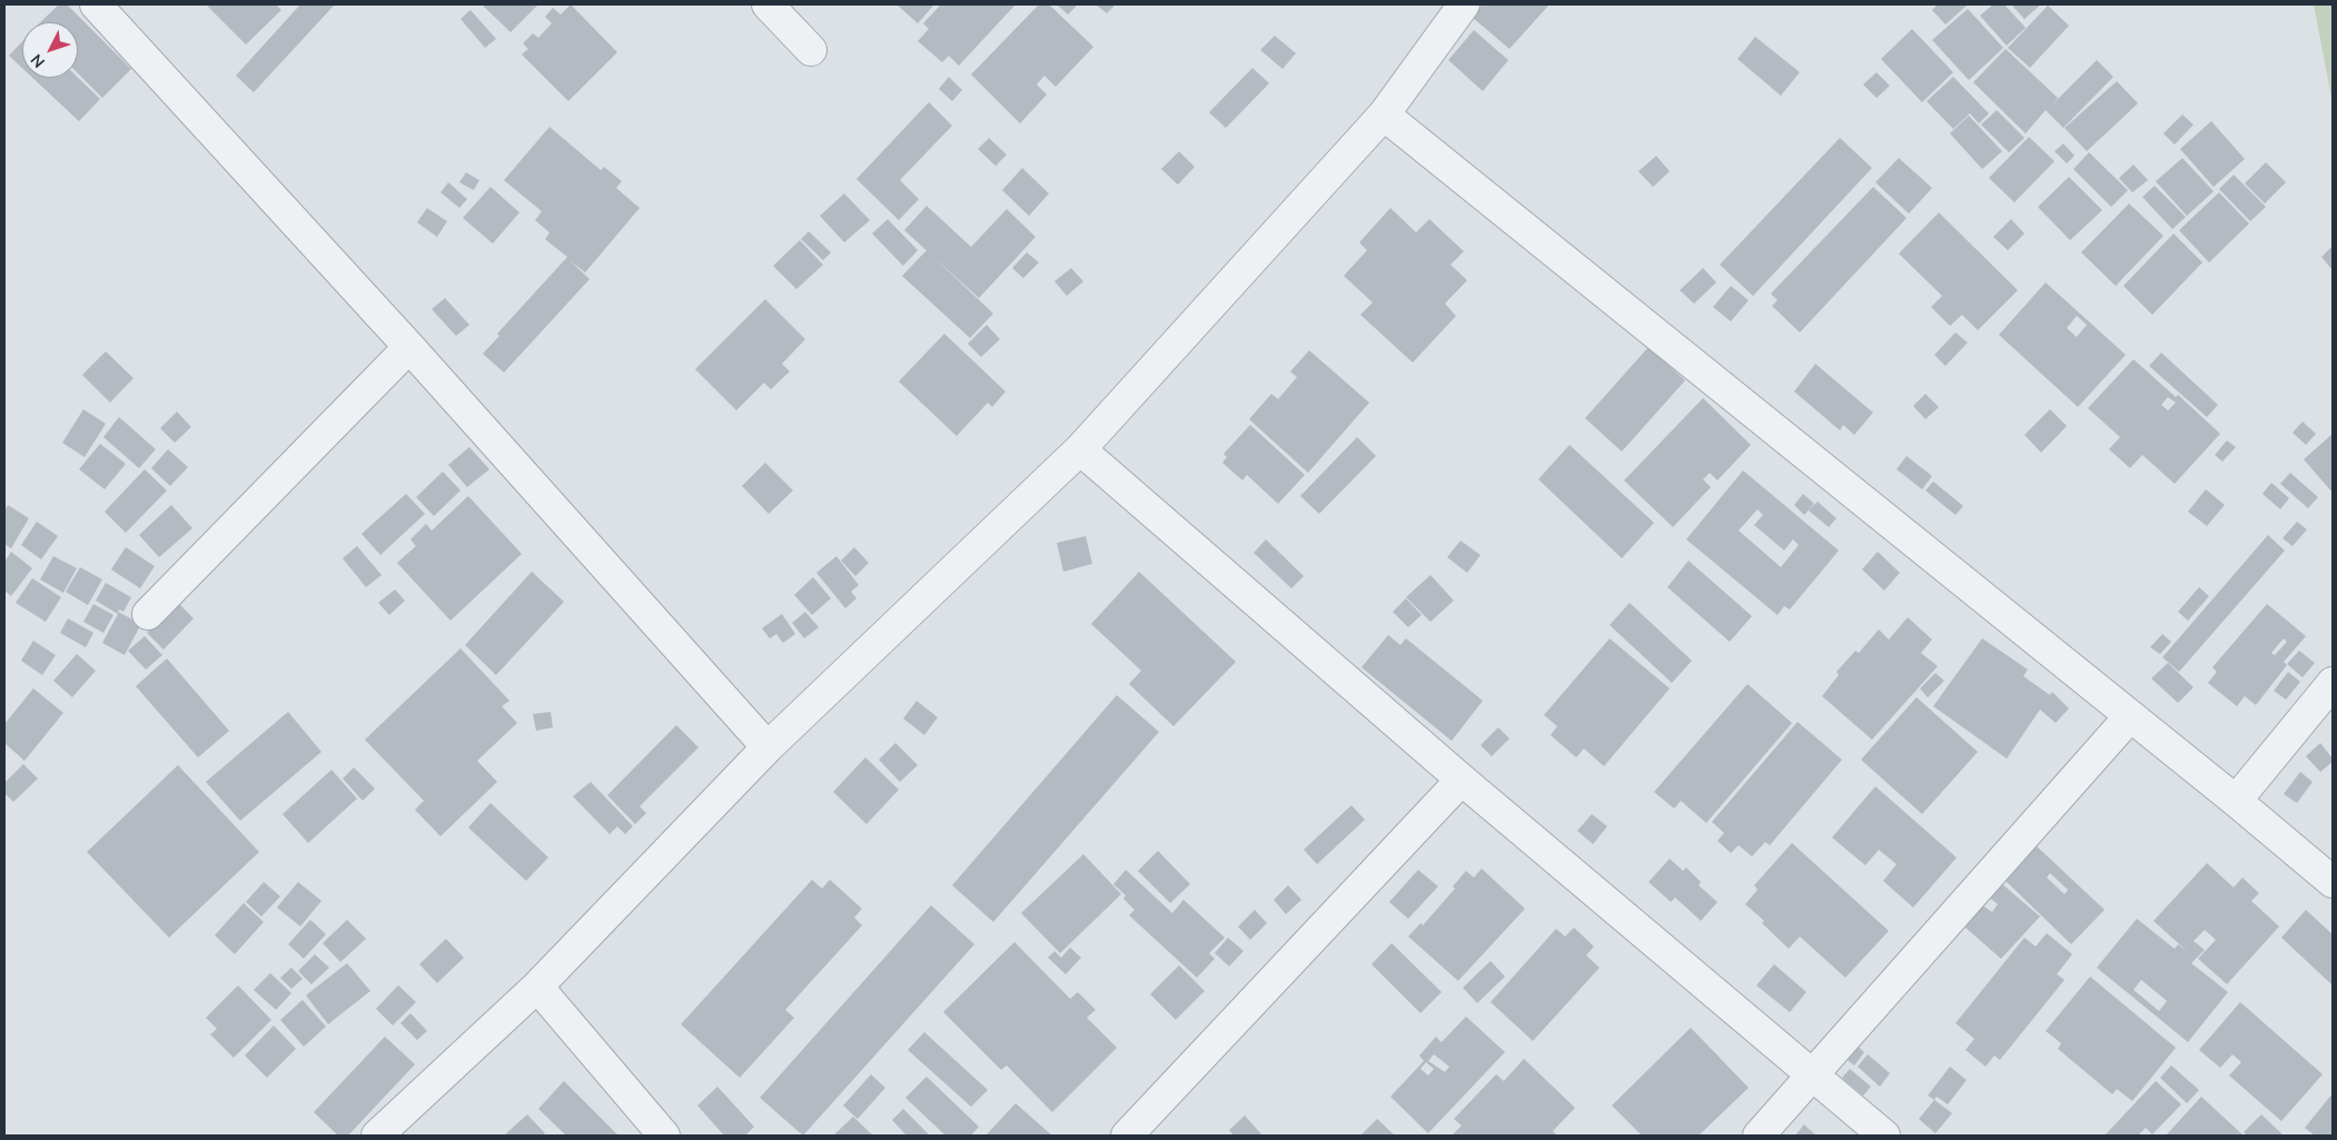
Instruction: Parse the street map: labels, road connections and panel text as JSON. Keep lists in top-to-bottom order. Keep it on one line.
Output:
{"north":"bottom left"}
